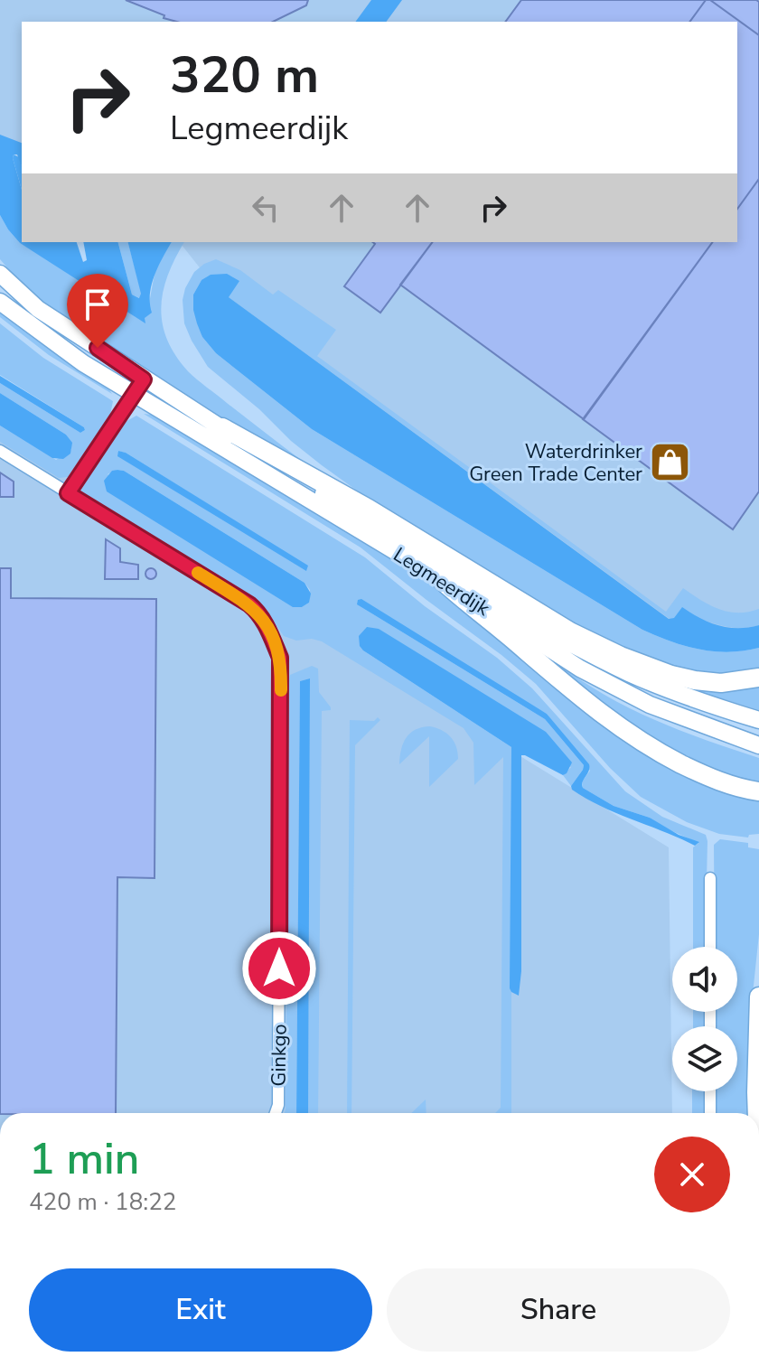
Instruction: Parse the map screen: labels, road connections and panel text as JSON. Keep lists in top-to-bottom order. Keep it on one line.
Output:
{"streets":{"main road":["Legmeerdijk"],"street":["Ginkgo"]},"places":{"shop":["Waterdrinker Green Trade Center"]},"page":{"turn":["320 m","Legmeerdijk"],"heading":["1 min","420 m · 18:22"],"buttons":["Exit","Share"]}}
